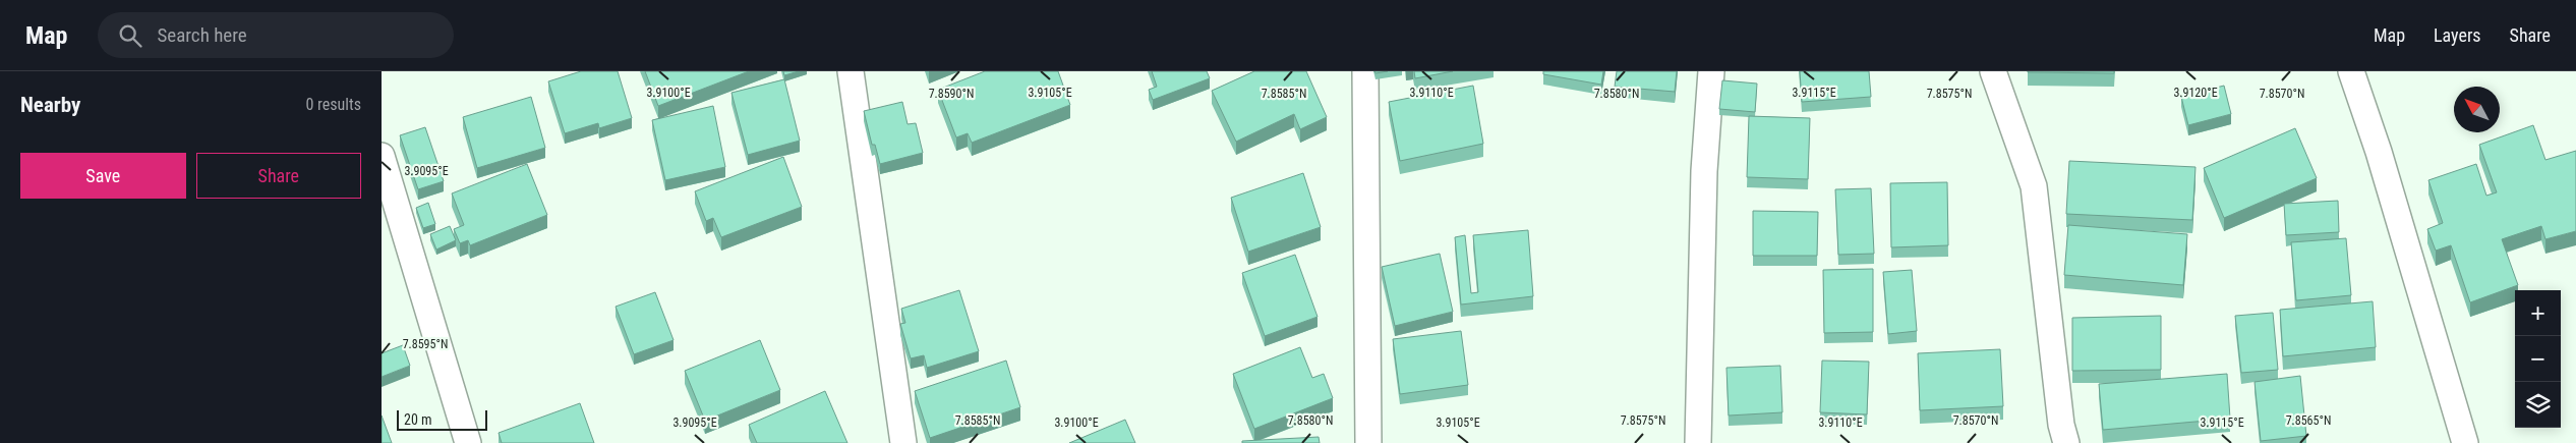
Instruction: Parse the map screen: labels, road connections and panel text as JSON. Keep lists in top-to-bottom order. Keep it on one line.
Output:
{"scale_bar":"20 m","north":"top left","page":{"header":"Map","search":"Search here","nav":["Map","Layers","Share"],"heading":["Nearby","0 results"],"buttons":["Save","Share"],"map_buttons":["+","−"],"scale":"20 m"},"coordinates":["3.9100°E","3.9105°E","3.9110°E","3.9115°E","3.9120°E","7.8590°N","7.8585°N","7.8580°N","7.8575°N","7.8570°N","3.9095°E","7.8595°N","7.8565°N"]}
